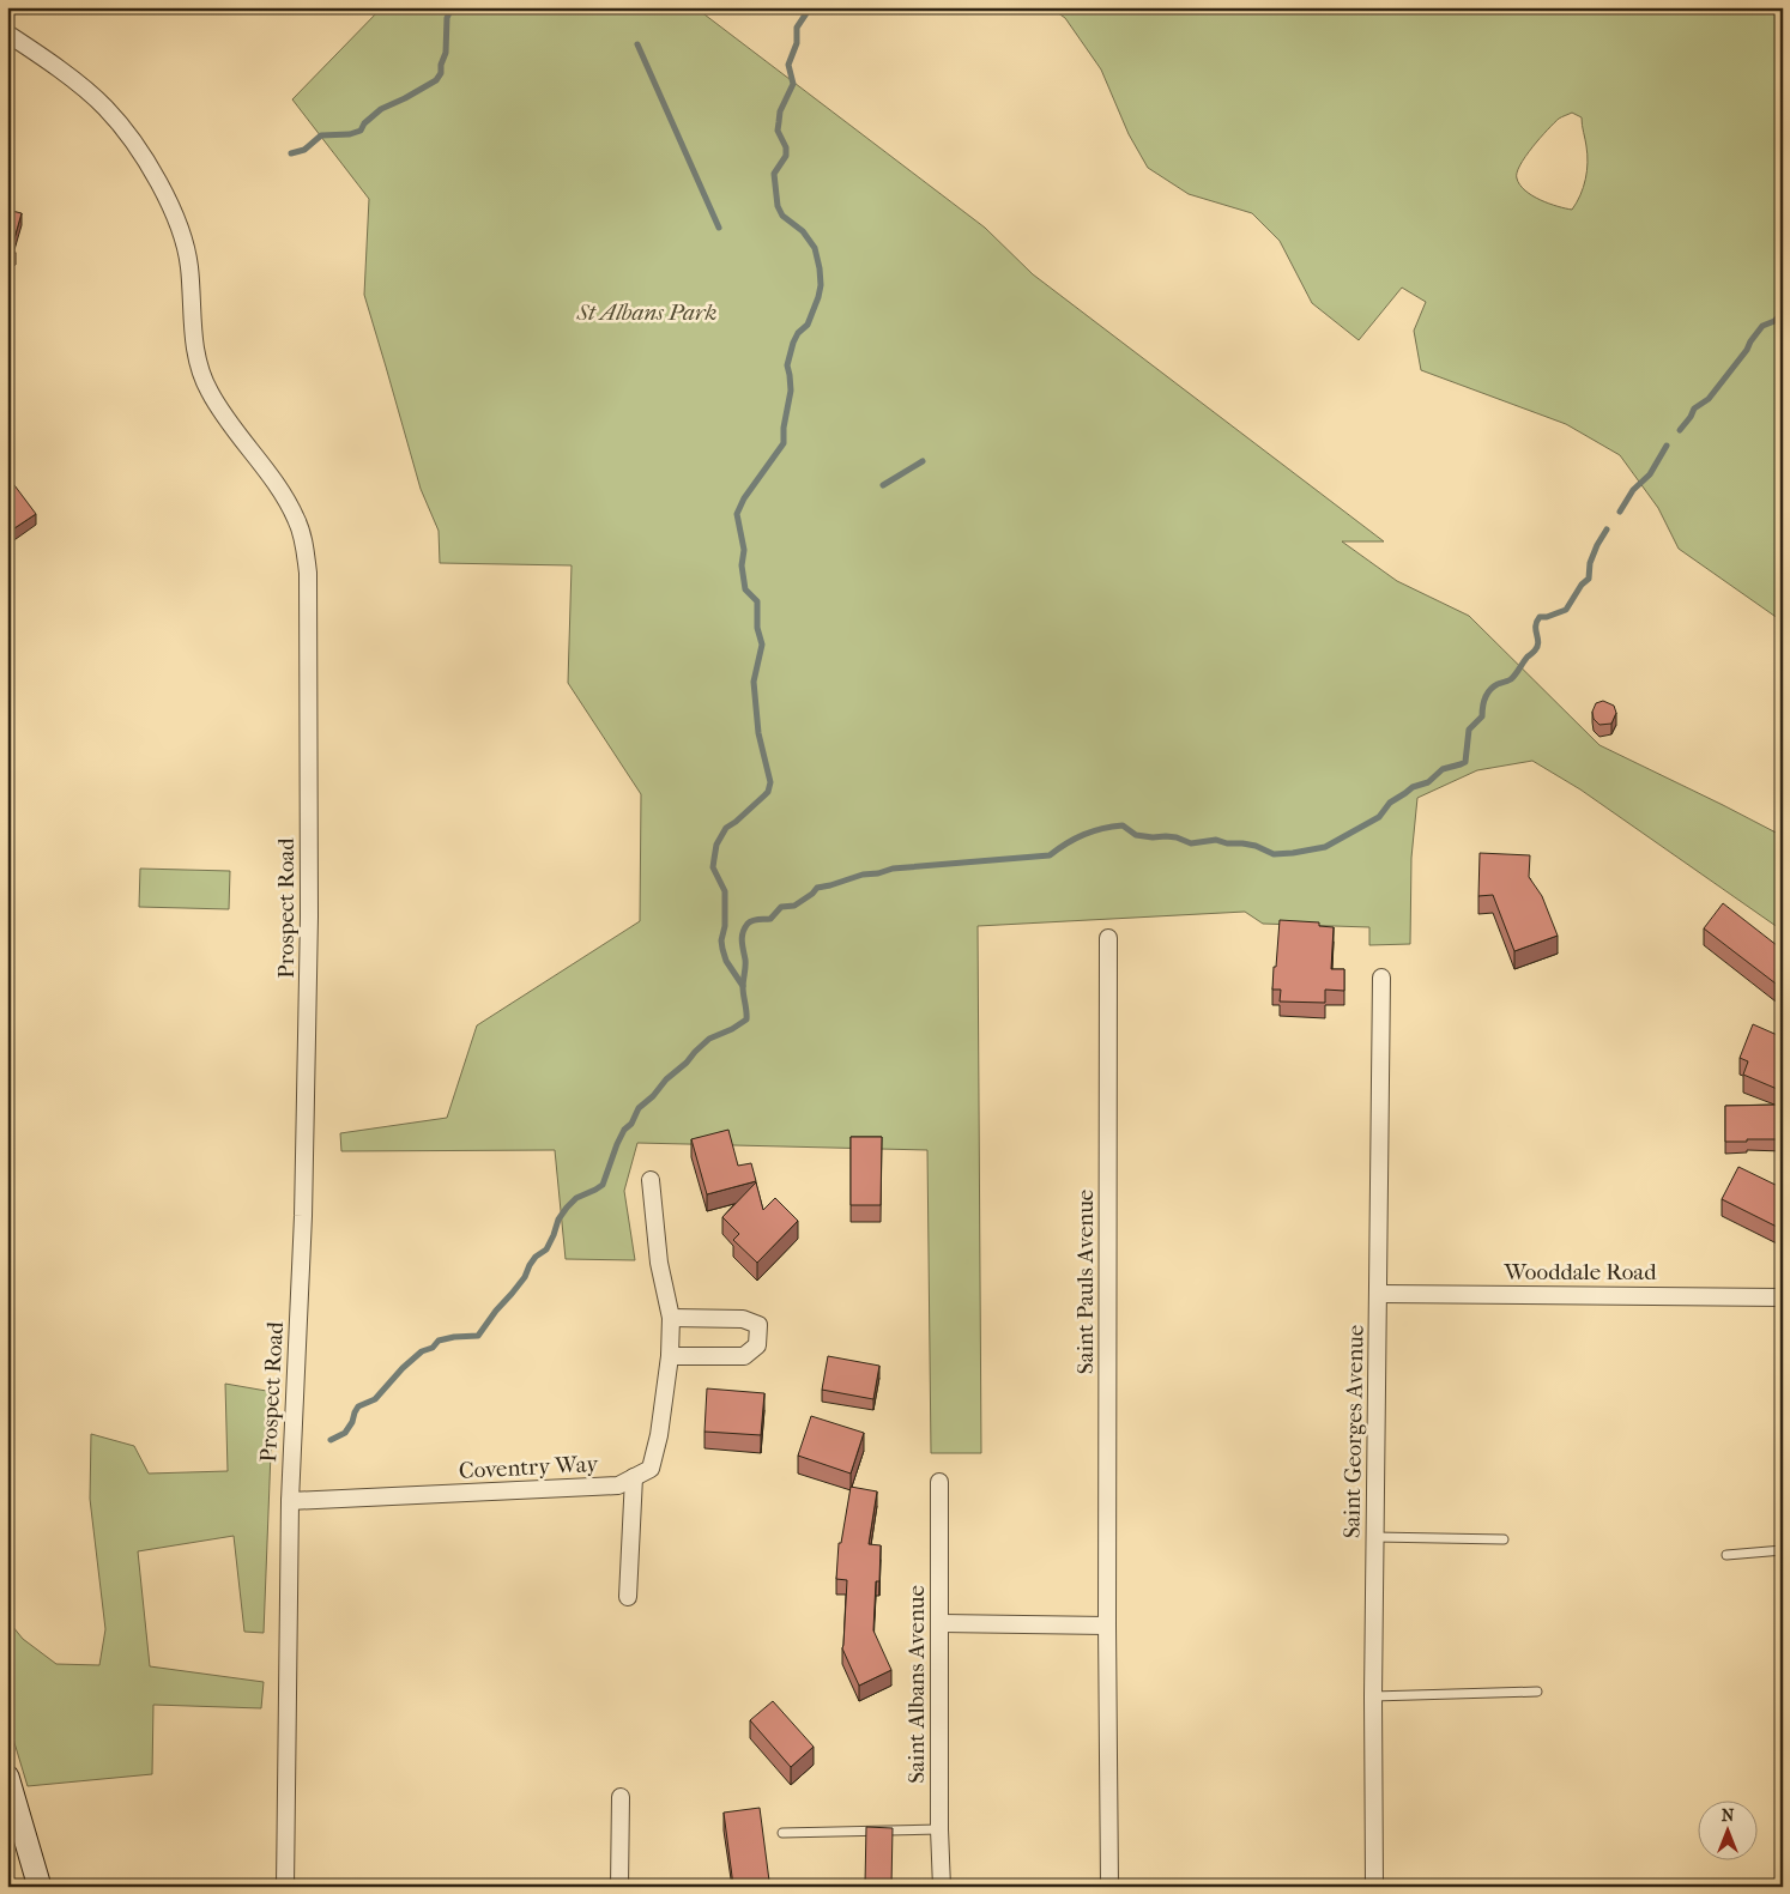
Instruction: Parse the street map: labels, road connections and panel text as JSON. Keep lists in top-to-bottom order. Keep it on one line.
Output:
{"streets":{"street":["Prospect Road","Wooddale Road","Saint Pauls Avenue","Saint Georges Avenue","Coventry Way","Saint Albans Avenue"]},"crossings":[["Prospect Road","Coventry Way"],["Wooddale Road","Saint Georges Avenue"]],"parks":["St Albans Park"],"north":"top"}
